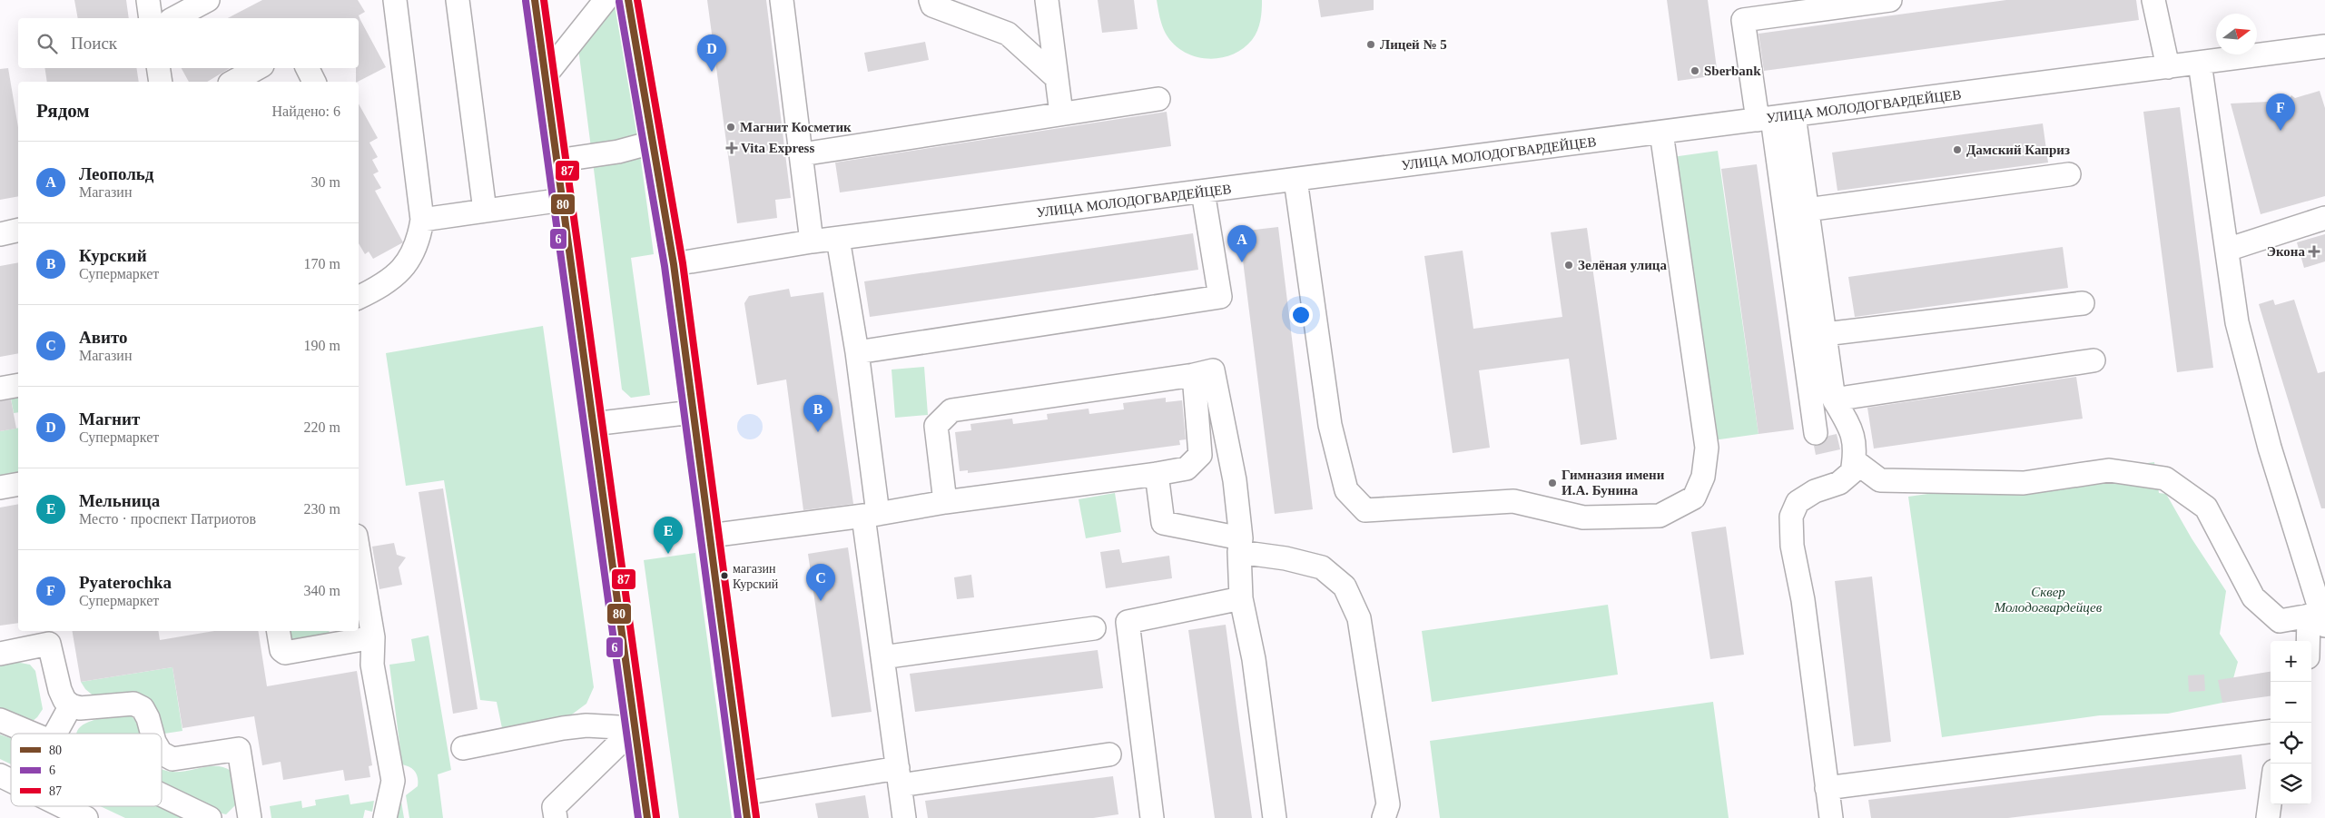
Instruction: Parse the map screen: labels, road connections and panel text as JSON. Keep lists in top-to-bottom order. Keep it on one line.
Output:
{"streets":{"street":["УЛИЦА МОЛОДОГВАРДЕЙЦЕВ"]},"parks":["Сквер Молодогвардейцев"],"places":{"other":["Лицей № 5","Sberbank","Магнит Косметик","Дамский Каприз","Зелёная улица","Гимназия имени И.А. Бунина","магазин Курский"],"health":["Vita Express","Экона"]},"lines":["transit line 80","transit line 87","transit line 6"],"legend":["80","6","87"],"north":"right","page":{"search":"Поиск","pins":["D","F","A","B","E","C"],"heading":["Рядом","Найдено: 6"],"list":[{"mark":"A","name":"Леопольд","note":"Магазин","value":"30 m"},{"mark":"B","name":"Курский","note":"Супермаркет","value":"170 m"},{"mark":"C","name":"Авито","note":"Магазин","value":"190 m"},{"mark":"D","name":"Магнит","note":"Супермаркет","value":"220 m"},{"mark":"E","name":"Мельница","note":"Место · проспект Патриотов","value":"230 m"},{"mark":"F","name":"Pyaterochka","note":"Супермаркет","value":"340 m"}],"map_buttons":["+","−"]}}
